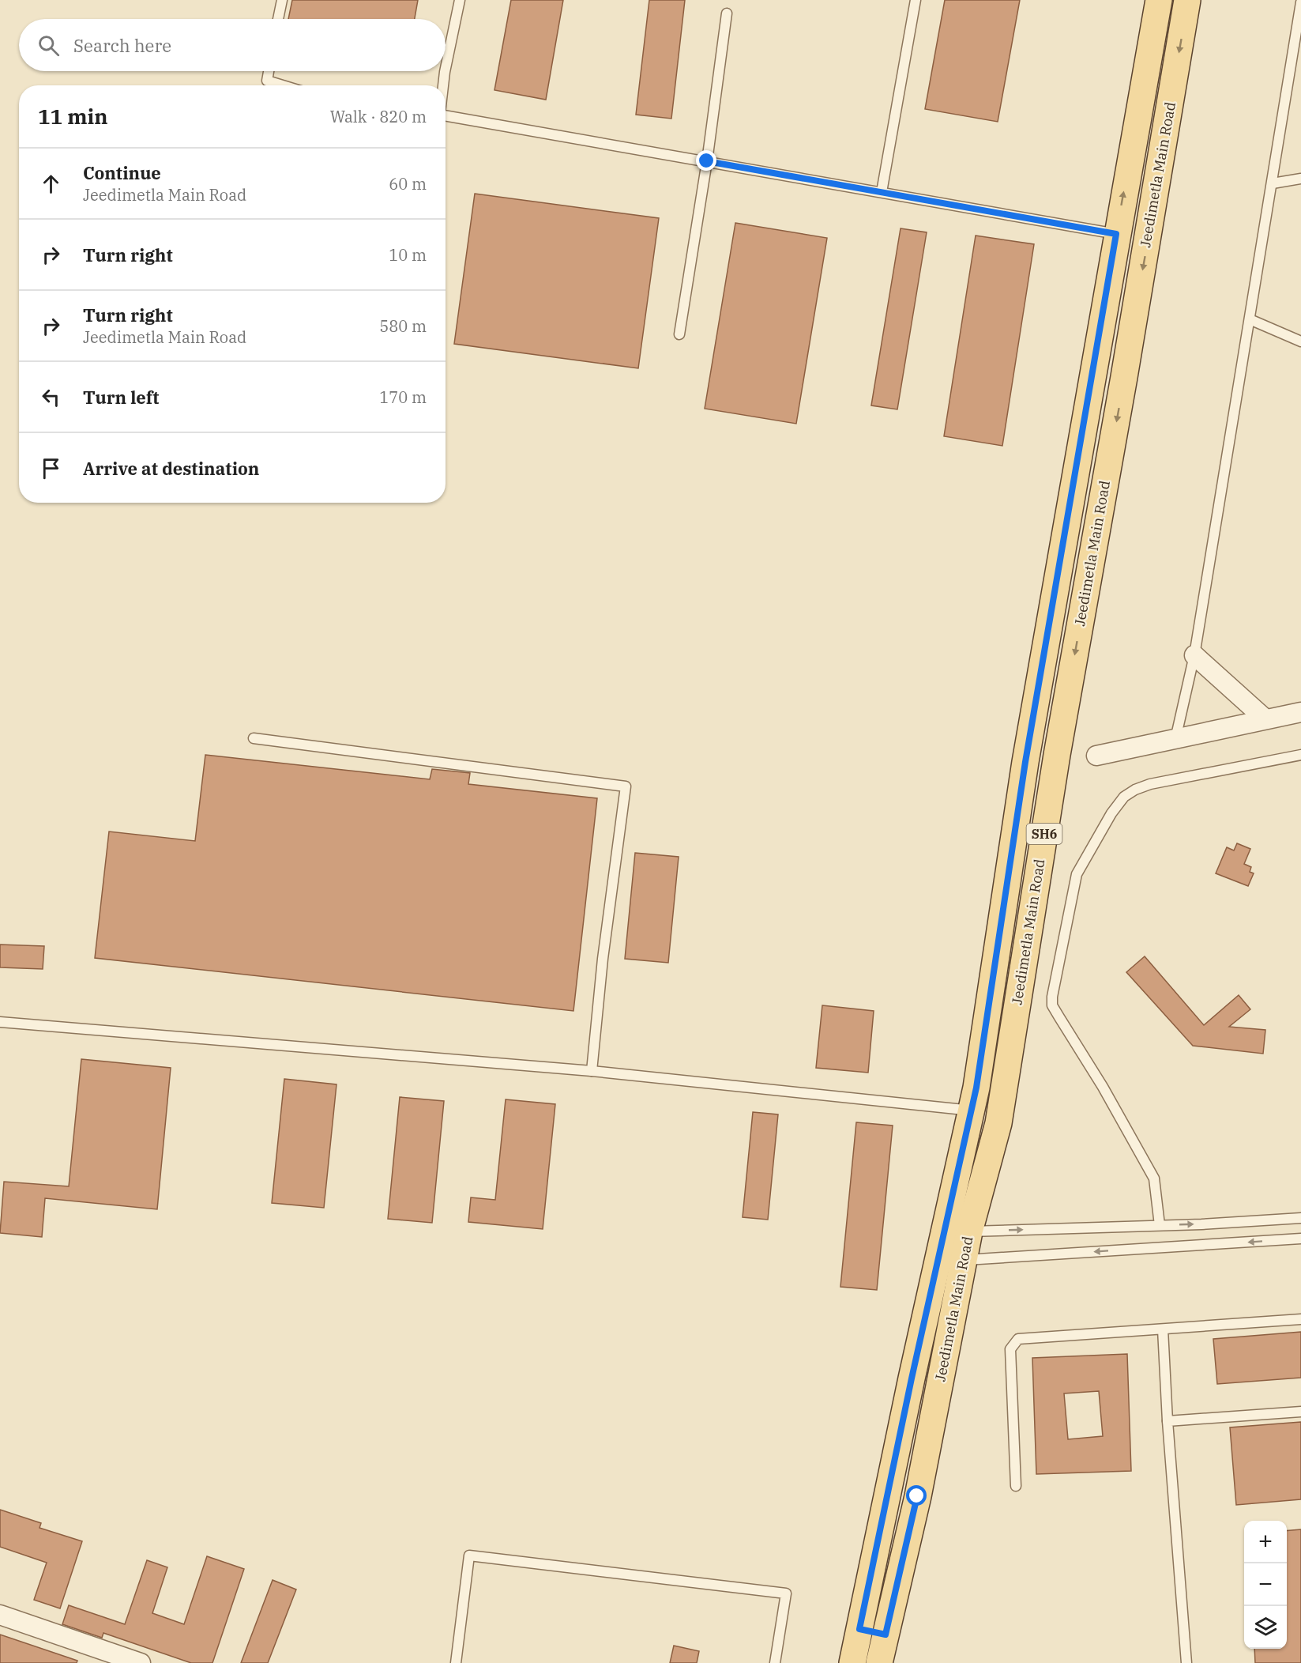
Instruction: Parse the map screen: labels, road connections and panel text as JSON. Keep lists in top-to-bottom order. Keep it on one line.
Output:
{"streets":{"main road":["Jeedimetla Main Road","SH6"]},"page":{"search":"Search here","heading":["11 min","Walk · 820 m"],"list":[["Continue","Jeedimetla Main Road","60 m"],["Turn right","10 m"],["Turn right","Jeedimetla Main Road","580 m"],["Turn left","170 m"],"Arrive at destination"],"map_buttons":["+","−"]}}
